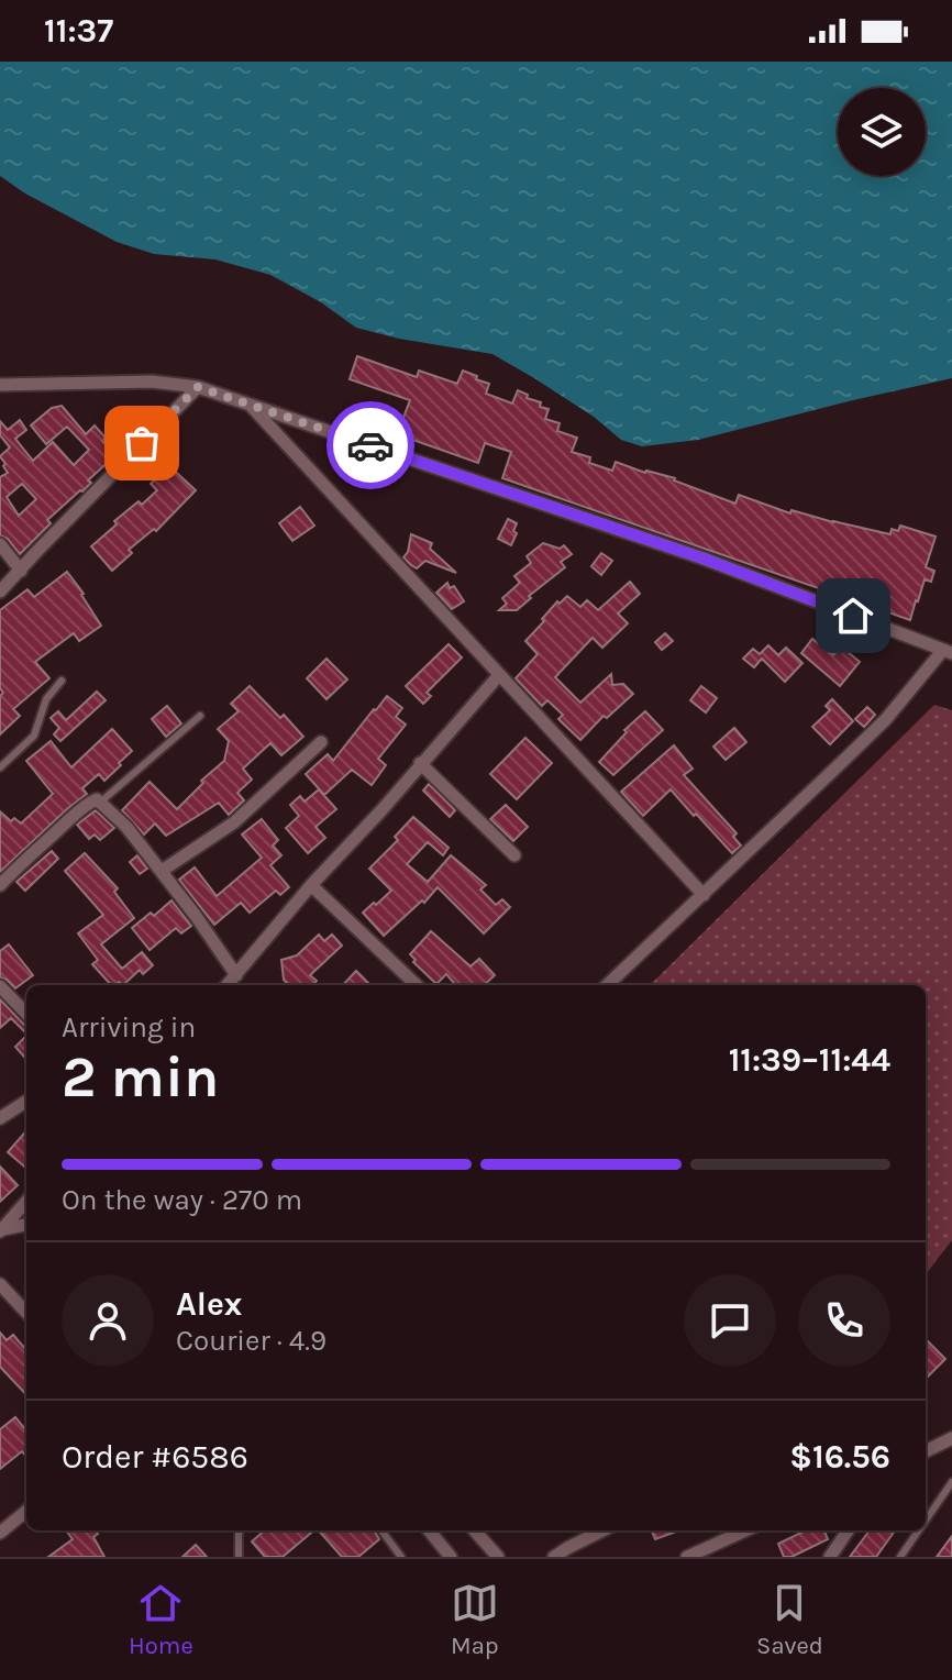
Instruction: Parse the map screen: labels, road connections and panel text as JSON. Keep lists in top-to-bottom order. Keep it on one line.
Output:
{"page":{"status":"11:37","heading":["2 min","Arriving in","11:39–11:44"],"panel":["Alex","Courier · 4.9","Order #6586","$16.56"],"bar":"On the way · 270 m","tabs":["Home","Map","Saved"]}}
